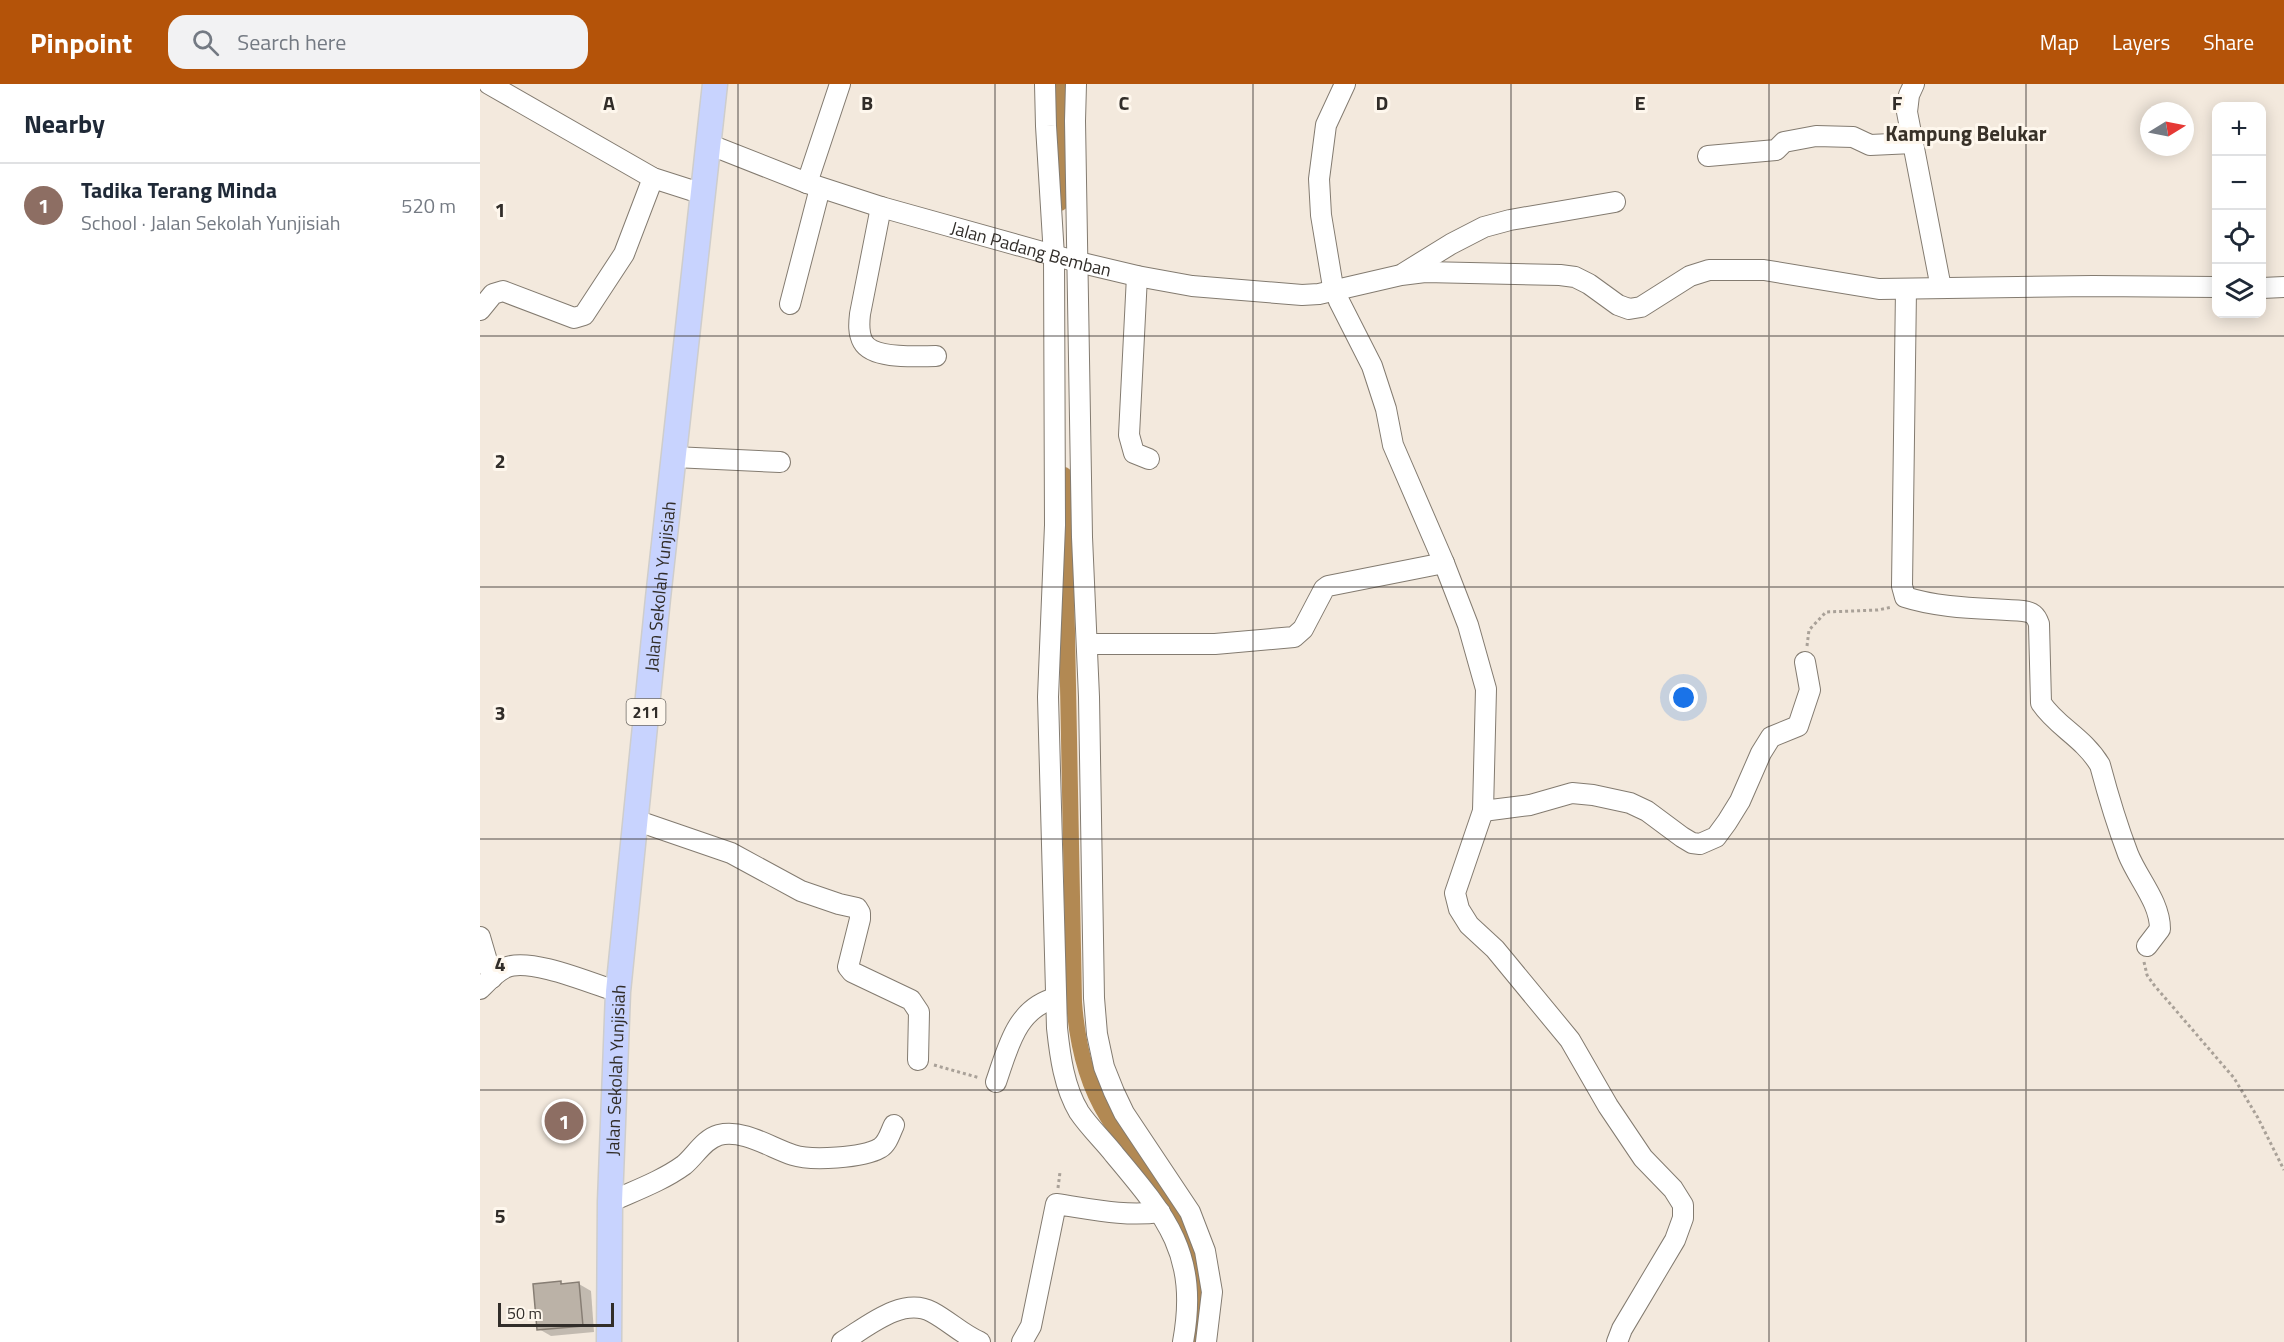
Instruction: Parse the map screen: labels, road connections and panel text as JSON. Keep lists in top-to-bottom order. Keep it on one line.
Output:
{"streets":{"main road":["Jalan Sekolah Yunjisiah","211"],"street":["Jalan Padang Bemban"]},"crossings":[["Jalan Padang Bemban","Jalan Sekolah Yunjisiah"]],"districts":["Kampung Belukar"],"scale_bar":"50 m","north":"right","page":{"header":"Pinpoint","search":"Search here","nav":["Map","Layers","Share"],"heading":"Nearby","map_buttons":["+","−"],"list":[{"mark":"1","name":"Tadika Terang Minda","note":"School · Jalan Sekolah Yunjisiah","value":"520 m"}],"pins":"1","scale":"50 m"},"grid":{"columns":["A","B","C","D","E","F"],"rows":["1","2","3","4","5"]}}
